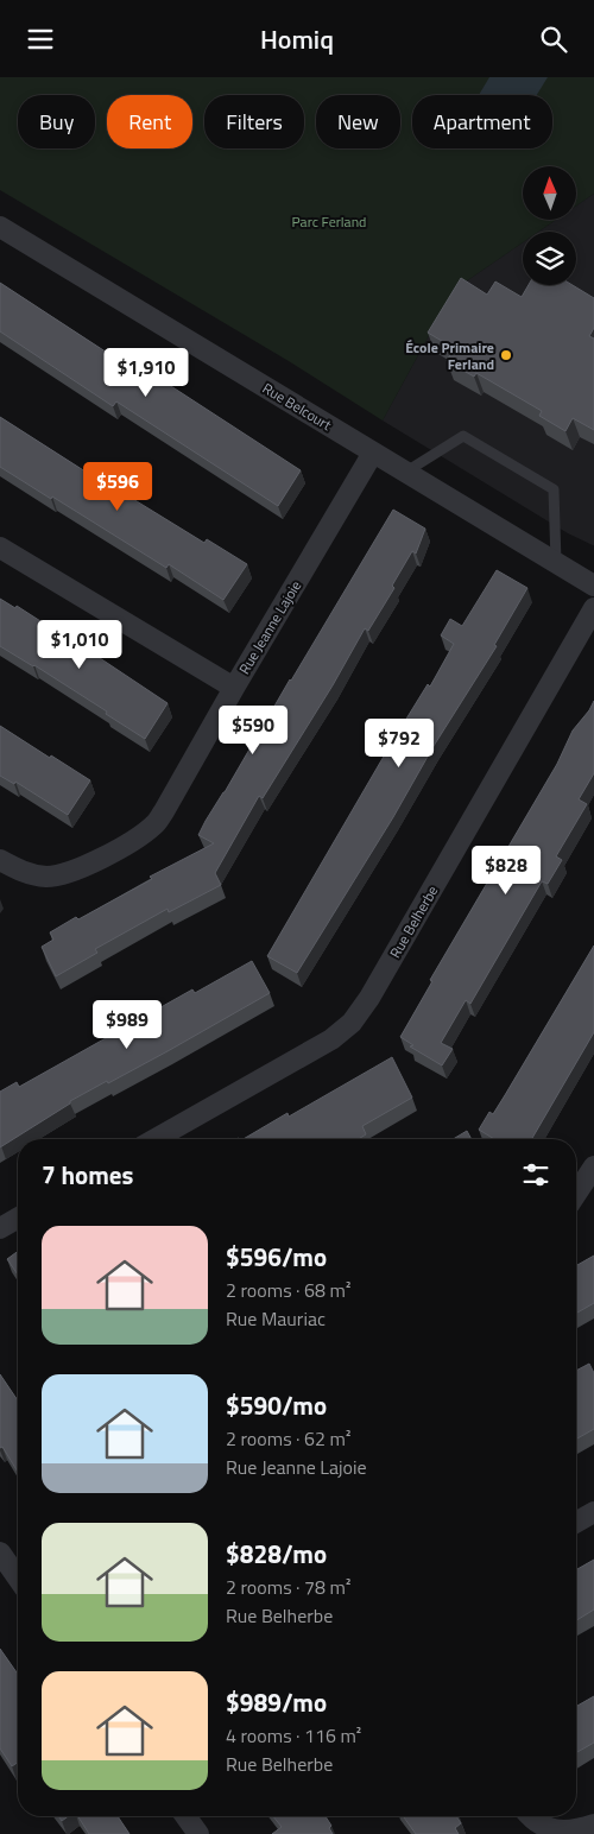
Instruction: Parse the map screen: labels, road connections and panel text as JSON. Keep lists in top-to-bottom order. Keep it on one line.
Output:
{"streets":{"street":["Rue Belcourt","Rue Jeanne Lajoie","Rue Belherbe"]},"crossings":[["Rue Belcourt","Rue Jeanne Lajoie"]],"parks":["Parc Ferland"],"places":["École Primaire Ferland"],"north":"top","page":{"header":"Homiq","chip":["Buy","Rent","Filters","New","Apartment"],"price":["$1,910","$596","$1,010","$590","$792","$828","$989"],"heading":"7 homes","list":[{"name":"$596/mo","note":"2 rooms · 68 m² · Rue Mauriac"},{"name":"$590/mo","note":"2 rooms · 62 m² · Rue Jeanne Lajoie"},{"name":"$828/mo","note":"2 rooms · 78 m² · Rue Belherbe"},{"name":"$989/mo","note":"4 rooms · 116 m² · Rue Belherbe"}]}}
